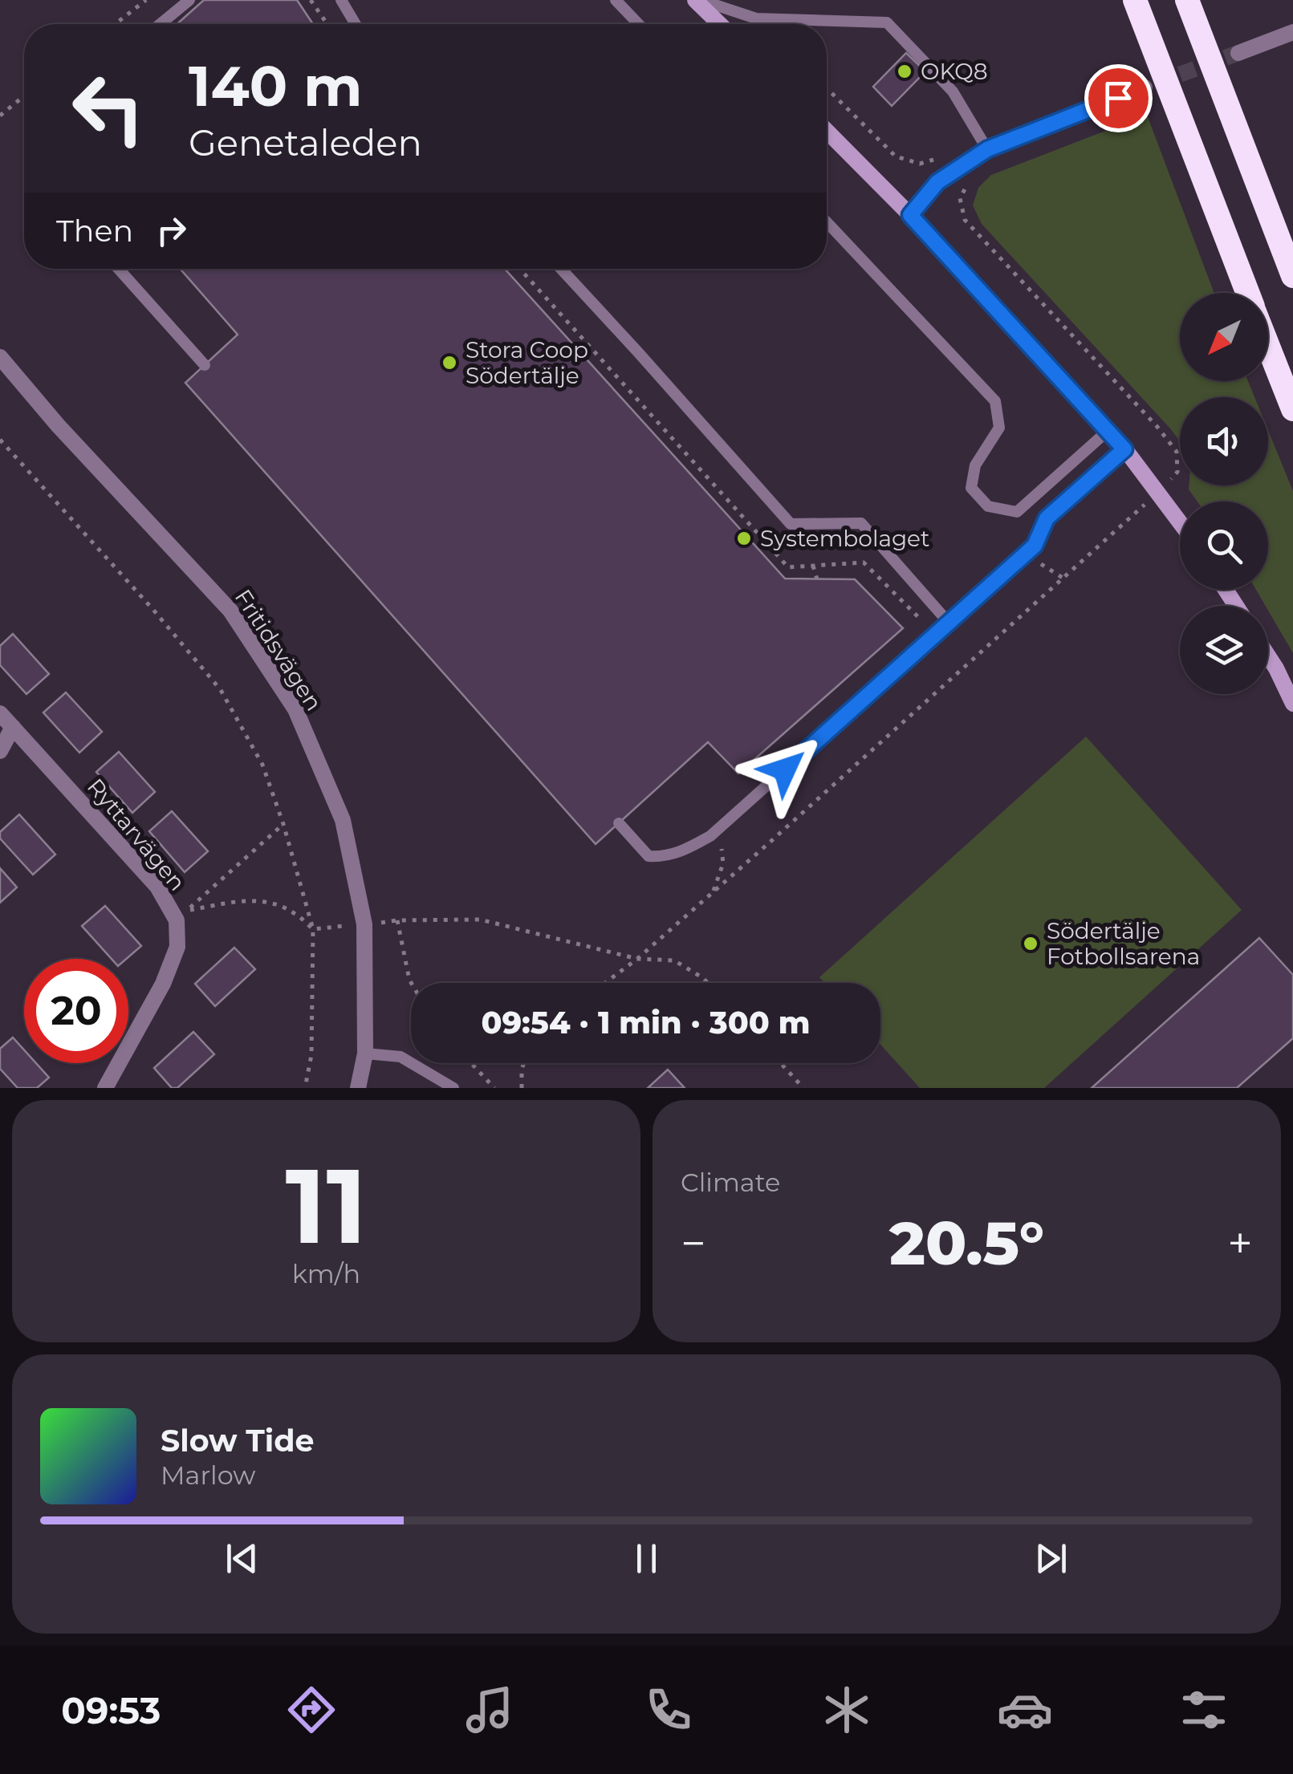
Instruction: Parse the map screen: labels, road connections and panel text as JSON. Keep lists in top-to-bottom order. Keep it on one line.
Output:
{"streets":{"street":["Fritidsvägen","Ryttarvägen"]},"places":["OKQ8","Stora Coop Södertälje","Systembolaget","Södertälje Fotbollsarena"],"north":"bottom left","page":{"turn":["140 m","Genetaleden"],"then":"Then","limit":"20","trip":"09:54 · 1 min · 300 m","tile":[["11","km/h"],"Climate"],"heat":["−","20.5°","+"],"song":["Slow Tide","Marlow"],"tabs":"09:53"}}
